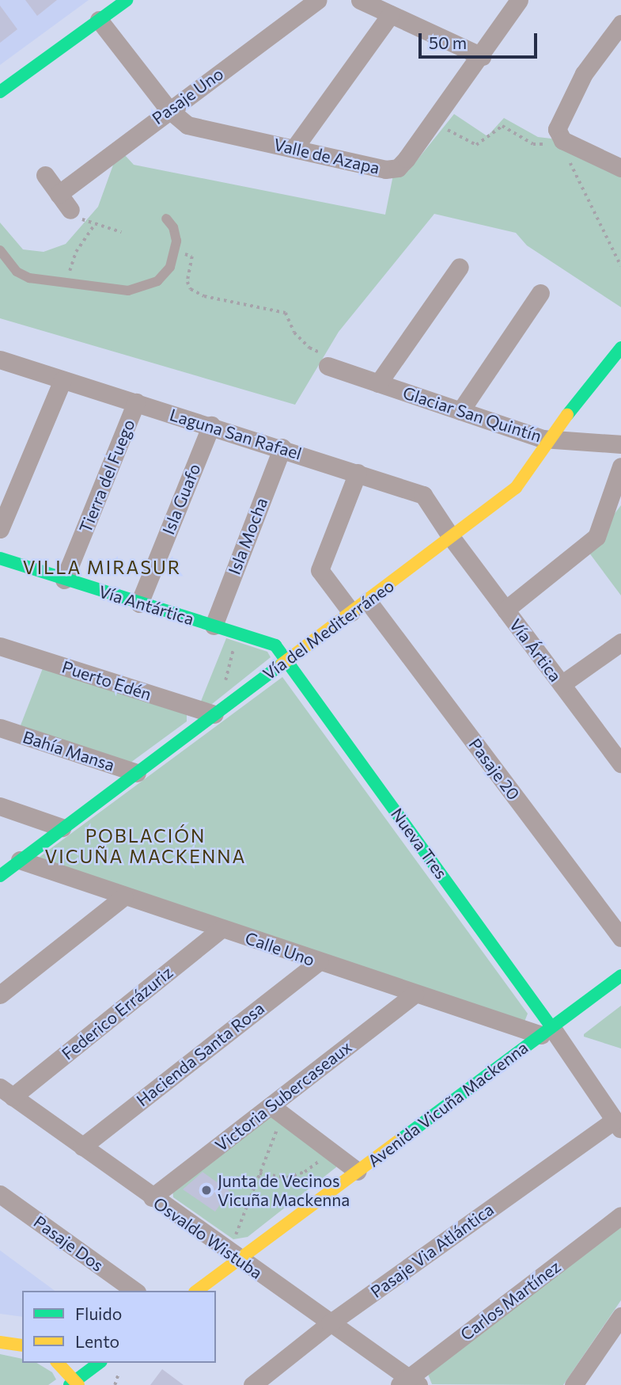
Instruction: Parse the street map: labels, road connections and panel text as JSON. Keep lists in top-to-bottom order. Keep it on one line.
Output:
{"streets":{"street":["Pasaje Uno","Valle de Azapa","Glaciar San Quintín","Laguna San Rafael","Tierra del Fuego","Isla Guafo","Isla Mocha","Vía Antártica","Vía del Mediterráneo","Vía Ártica","Puerto Edén","Bahía Mansa","Pasaje 20","Nueva Tres","Calle Uno","Federico Errázuriz","Hacienda Santa Rosa","Victoria Subercaseaux","Avenida Vicuña Mackenna","Osvaldo Wistuba","Pasaje Dos","Pasaje Via Atlántica","Carlos Martínez"]},"crossings":[["Pasaje Uno","Valle de Azapa"],["Glaciar San Quintín","Vía del Mediterráneo"],["Laguna San Rafael","Tierra del Fuego"],["Laguna San Rafael","Isla Guafo"],["Laguna San Rafael","Isla Mocha"],["Laguna San Rafael","Vía del Mediterráneo"],["Laguna San Rafael","Vía Ártica"],["Tierra del Fuego","Vía Antártica"],["Isla Guafo","Vía Antártica"],["Isla Mocha","Vía Antártica"],["Vía Antártica","Vía del Mediterráneo"],["Vía Antártica","Nueva Tres"],["Vía del Mediterráneo","Vía Ártica"],["Vía del Mediterráneo","Puerto Edén"],["Vía del Mediterráneo","Bahía Mansa"],["Vía del Mediterráneo","Pasaje 20"],["Vía del Mediterráneo","Nueva Tres"],["Vía del Mediterráneo","Calle Uno"],["Nueva Tres","Calle Uno"],["Nueva Tres","Avenida Vicuña Mackenna"],["Calle Uno","Federico Errázuriz"],["Calle Uno","Hacienda Santa Rosa"],["Calle Uno","Victoria Subercaseaux"],["Calle Uno","Avenida Vicuña Mackenna"],["Federico Errázuriz","Osvaldo Wistuba"],["Hacienda Santa Rosa","Osvaldo Wistuba"],["Victoria Subercaseaux","Osvaldo Wistuba"],["Avenida Vicuña Mackenna","Osvaldo Wistuba"],["Osvaldo Wistuba","Pasaje Via Atlántica"],["Osvaldo Wistuba","Carlos Martínez"]],"districts":["VILLA MIRASUR","POBLACIÓN VICUÑA MACKENNA"],"places":["Junta de Vecinos Vicuña Mackenna"],"legend":["Fluido","Lento"],"scale_bar":"50 m"}
